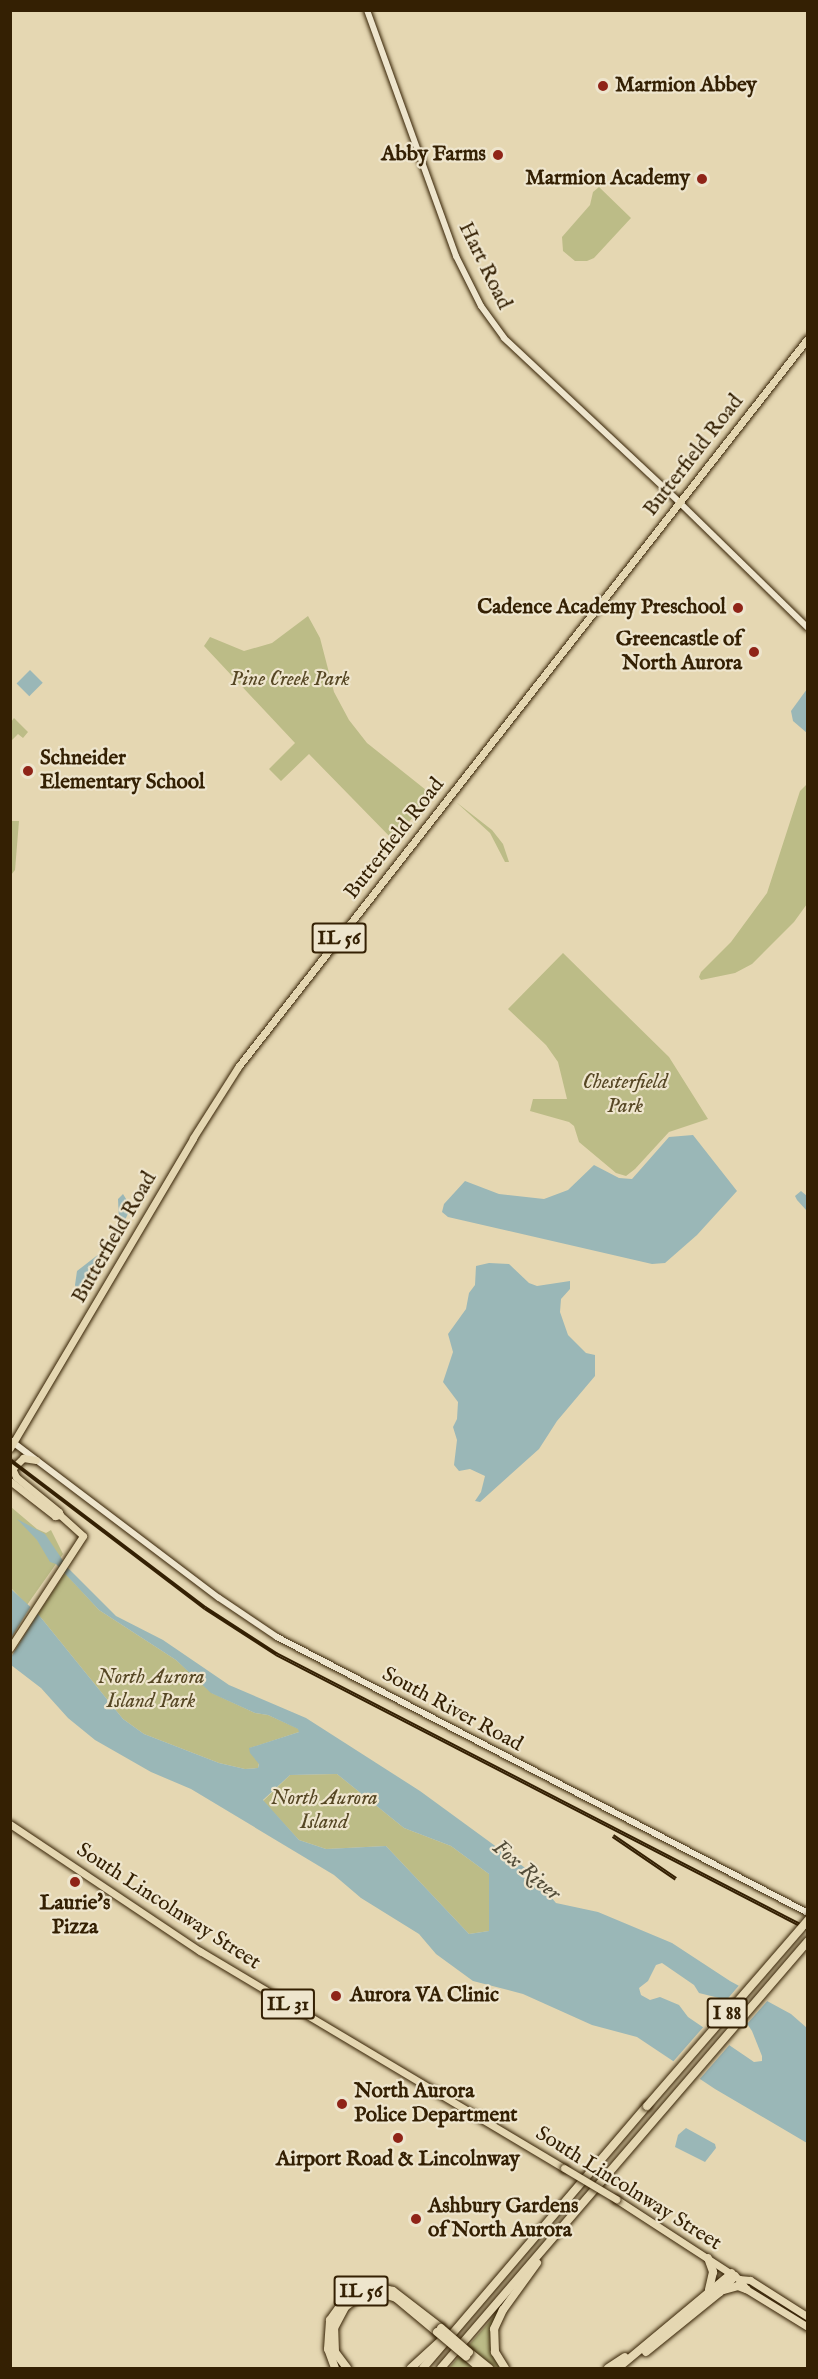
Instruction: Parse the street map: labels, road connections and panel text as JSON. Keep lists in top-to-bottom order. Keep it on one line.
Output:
{"streets":{"highway":["IL 56","I 88"],"main road":["Hart Road","Butterfield Road","South River Road","South Lincolnway Street","IL 31"]},"crossings":[["Hart Road","Butterfield Road"],["Butterfield Road","South River Road"]],"water":["Fox River"],"parks":["Pine Creek Park","Chesterfield Park","North Aurora Island Park","North Aurora Island"],"places":["Marmion Abbey","Abby Farms","Marmion Academy","Cadence Academy Preschool","Greencastle of North Aurora","Schneider Elementary School","Laurie's Pizza","Aurora VA Clinic","North Aurora Police Department","Airport Road & Lincolnway","Ashbury Gardens of North Aurora"]}
